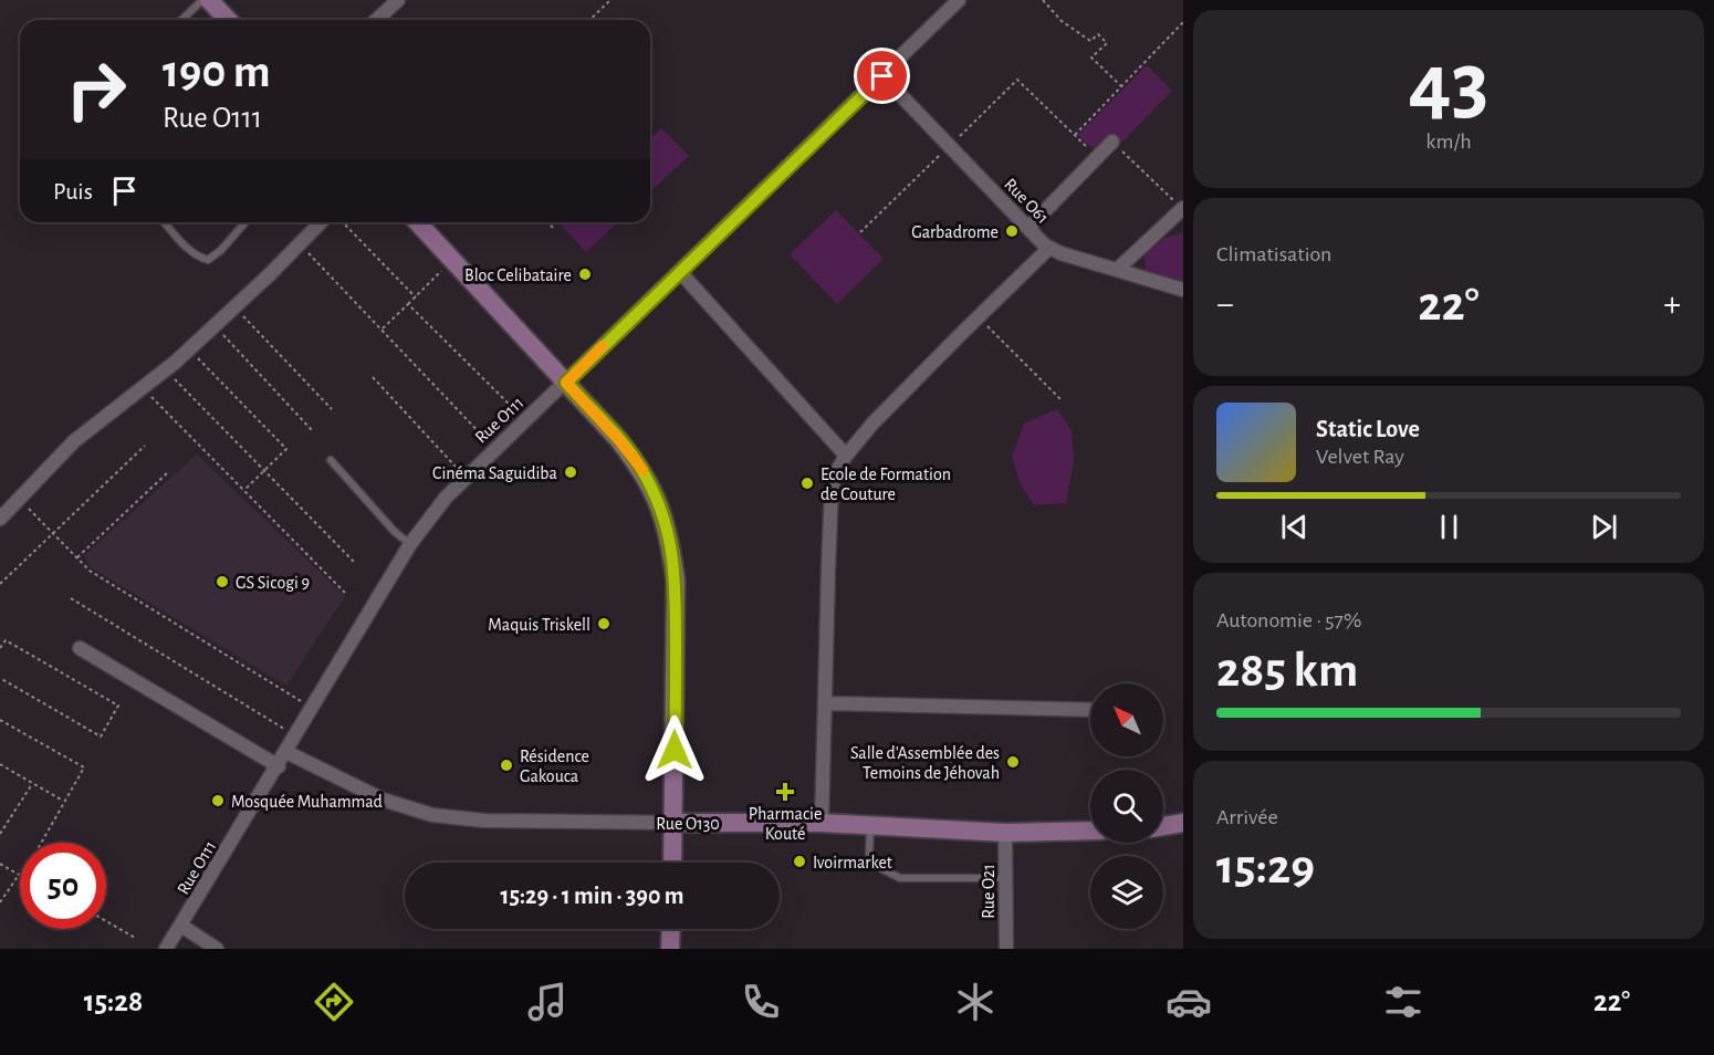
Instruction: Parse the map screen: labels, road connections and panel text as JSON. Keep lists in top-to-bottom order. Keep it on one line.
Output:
{"streets":{"main road":["Rue O130"],"street":["Rue O61","Rue O111","Rue O21"]},"crossings":[["Rue O61","Rue O111"],["Rue O111","Rue O130"],["Rue O130","Rue O21"]],"places":{"other":["Garbadrome","Bloc Celibataire","Cinéma Saguidiba","Ecole de Formation de Couture","GS Sicogi 9","Maquis Triskell","Salle d'Assemblée des Temoins de Jéhovah","Résidence Gakouca","Mosquée Muhammad","Ivoirmarket"],"health":["Pharmacie Kouté"]},"north":"top left","page":{"tile":[["43","km/h"],"Climatisation",["Autonomie · 57%","285 km"],["Arrivée","15:29"]],"turn":["190 m","Rue O111"],"then":"Puis","heat":["−","22°","+"],"song":["Static Love","Velvet Ray"],"limit":"50","trip":"15:29 · 1 min · 390 m","tabs":["15:28","22°"]}}
